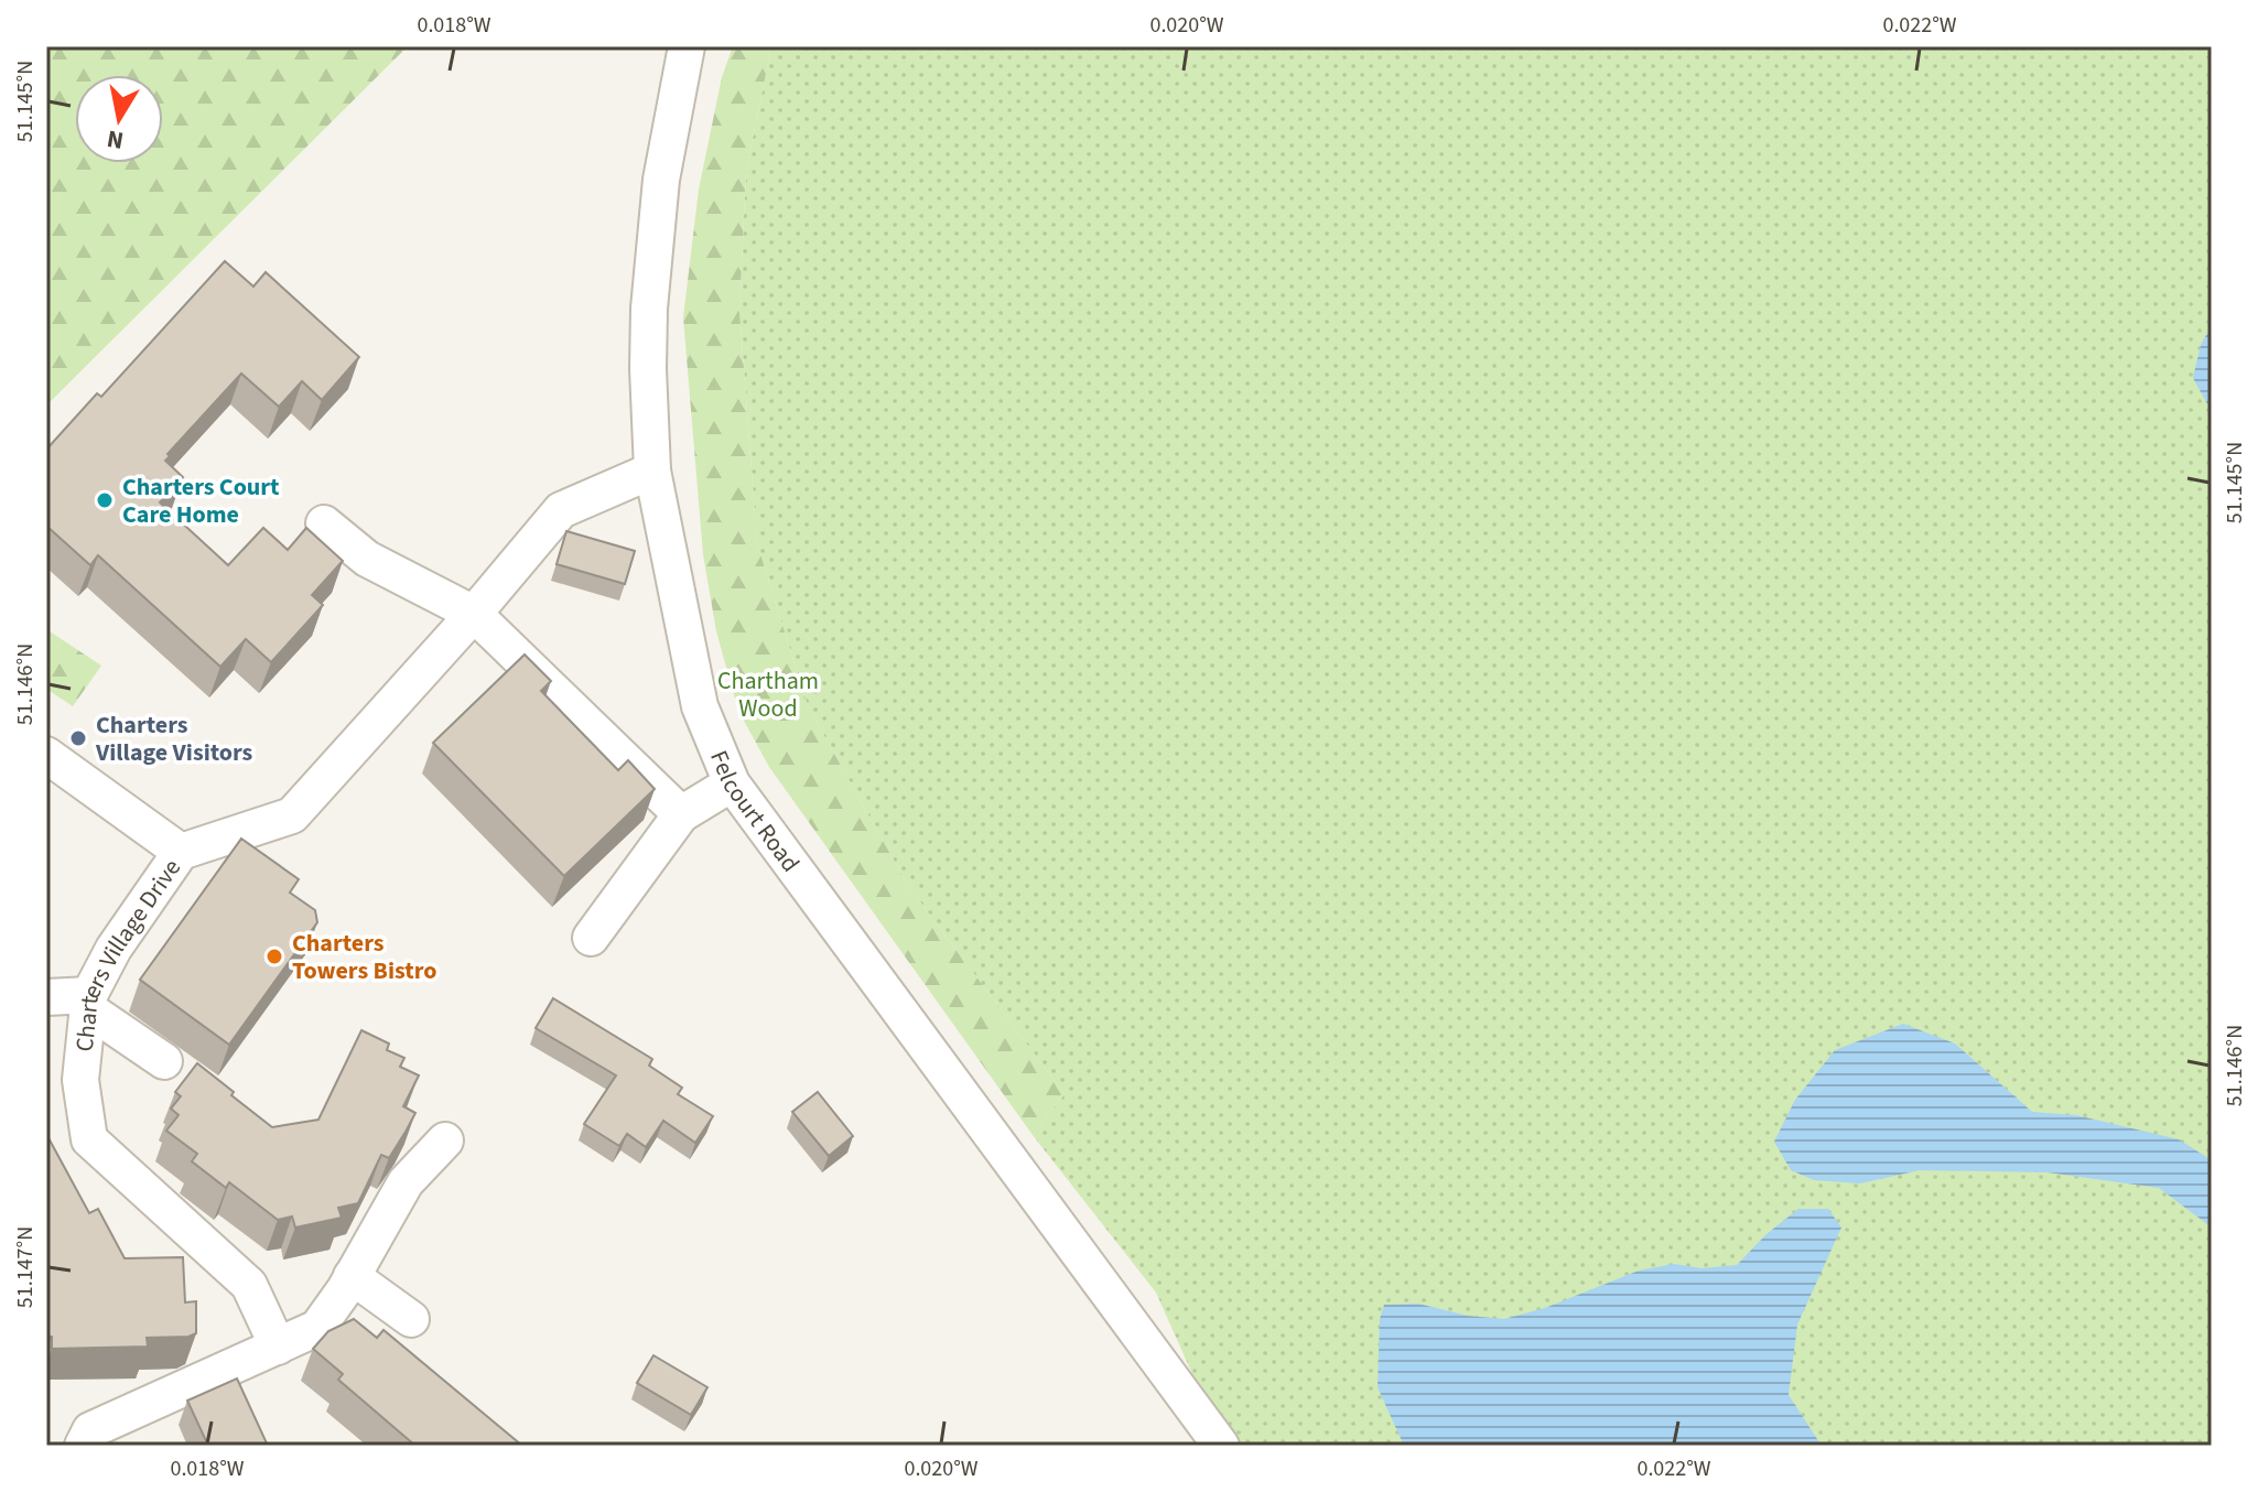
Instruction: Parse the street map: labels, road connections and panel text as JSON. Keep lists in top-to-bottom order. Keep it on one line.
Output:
{"streets":{"street":["Felcourt Road","Charters Village Drive"]},"crossings":[["Felcourt Road","Charters Village Drive"]],"parks":["Chartham Wood"],"places":["Charters Court Care Home","Charters Village Visitors","Charters Towers Bistro"],"north":"bottom","coordinates":["0.018°W","0.020°W","0.022°W","51.145°N","51.146°N","51.147°N"]}
